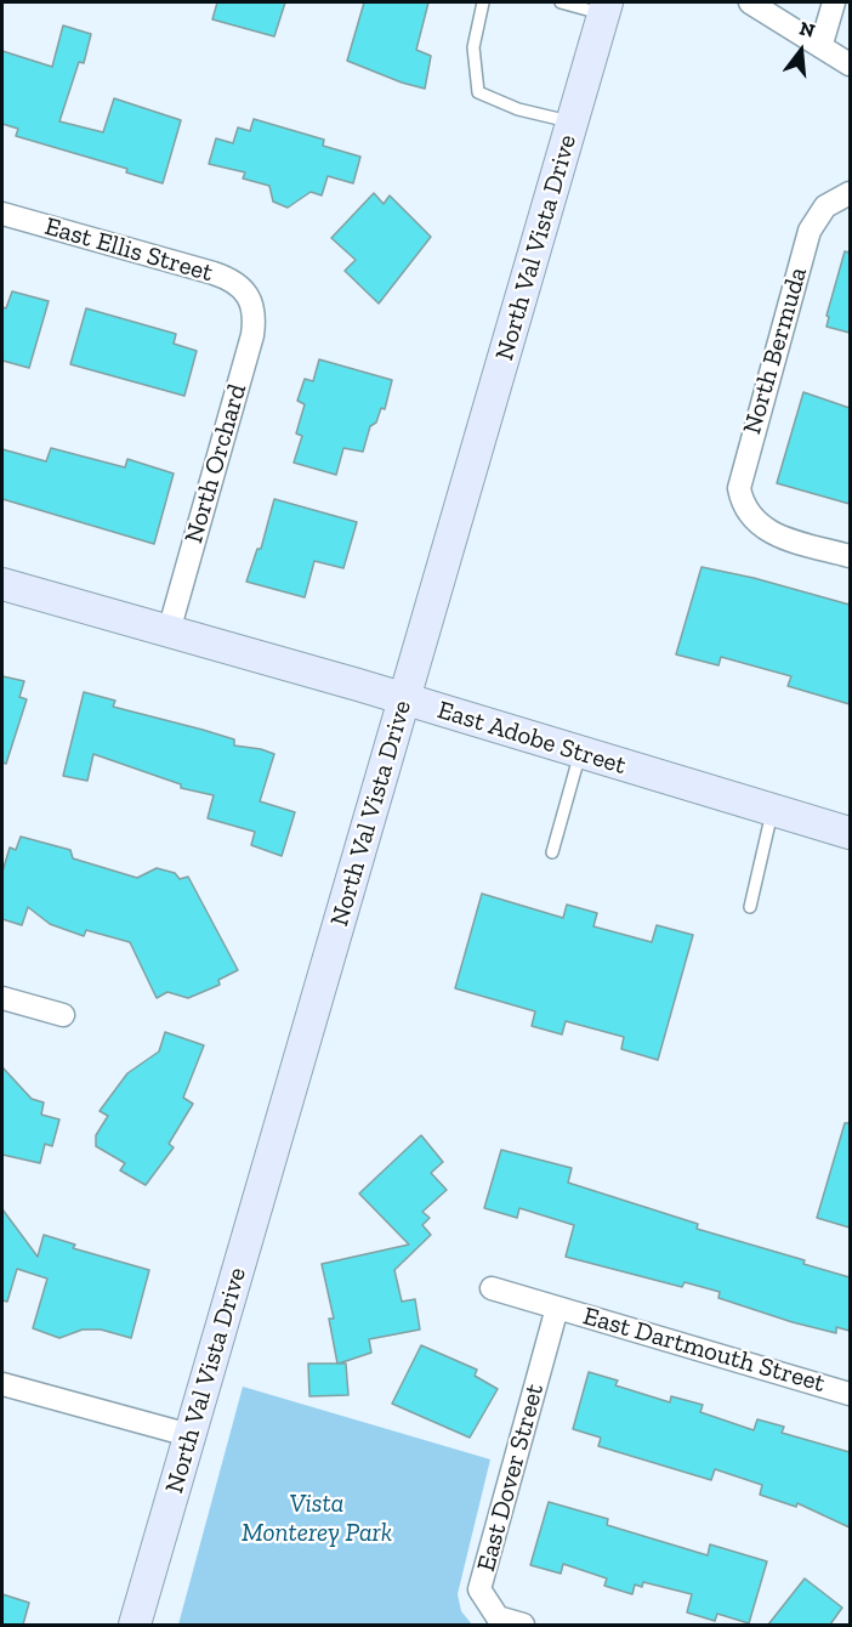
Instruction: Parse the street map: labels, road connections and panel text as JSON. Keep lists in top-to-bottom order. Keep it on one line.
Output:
{"streets":{"main road":["North Val Vista Drive","East Adobe Street"],"street":["East Ellis Street","North Bermuda","North Orchard","East Dartmouth Street","East Dover Street"]},"crossings":[["North Val Vista Drive","East Adobe Street"],["East Ellis Street","North Orchard"],["North Orchard","East Adobe Street"],["East Dartmouth Street","East Dover Street"]],"parks":["Vista Monterey Park"],"north":"top"}
